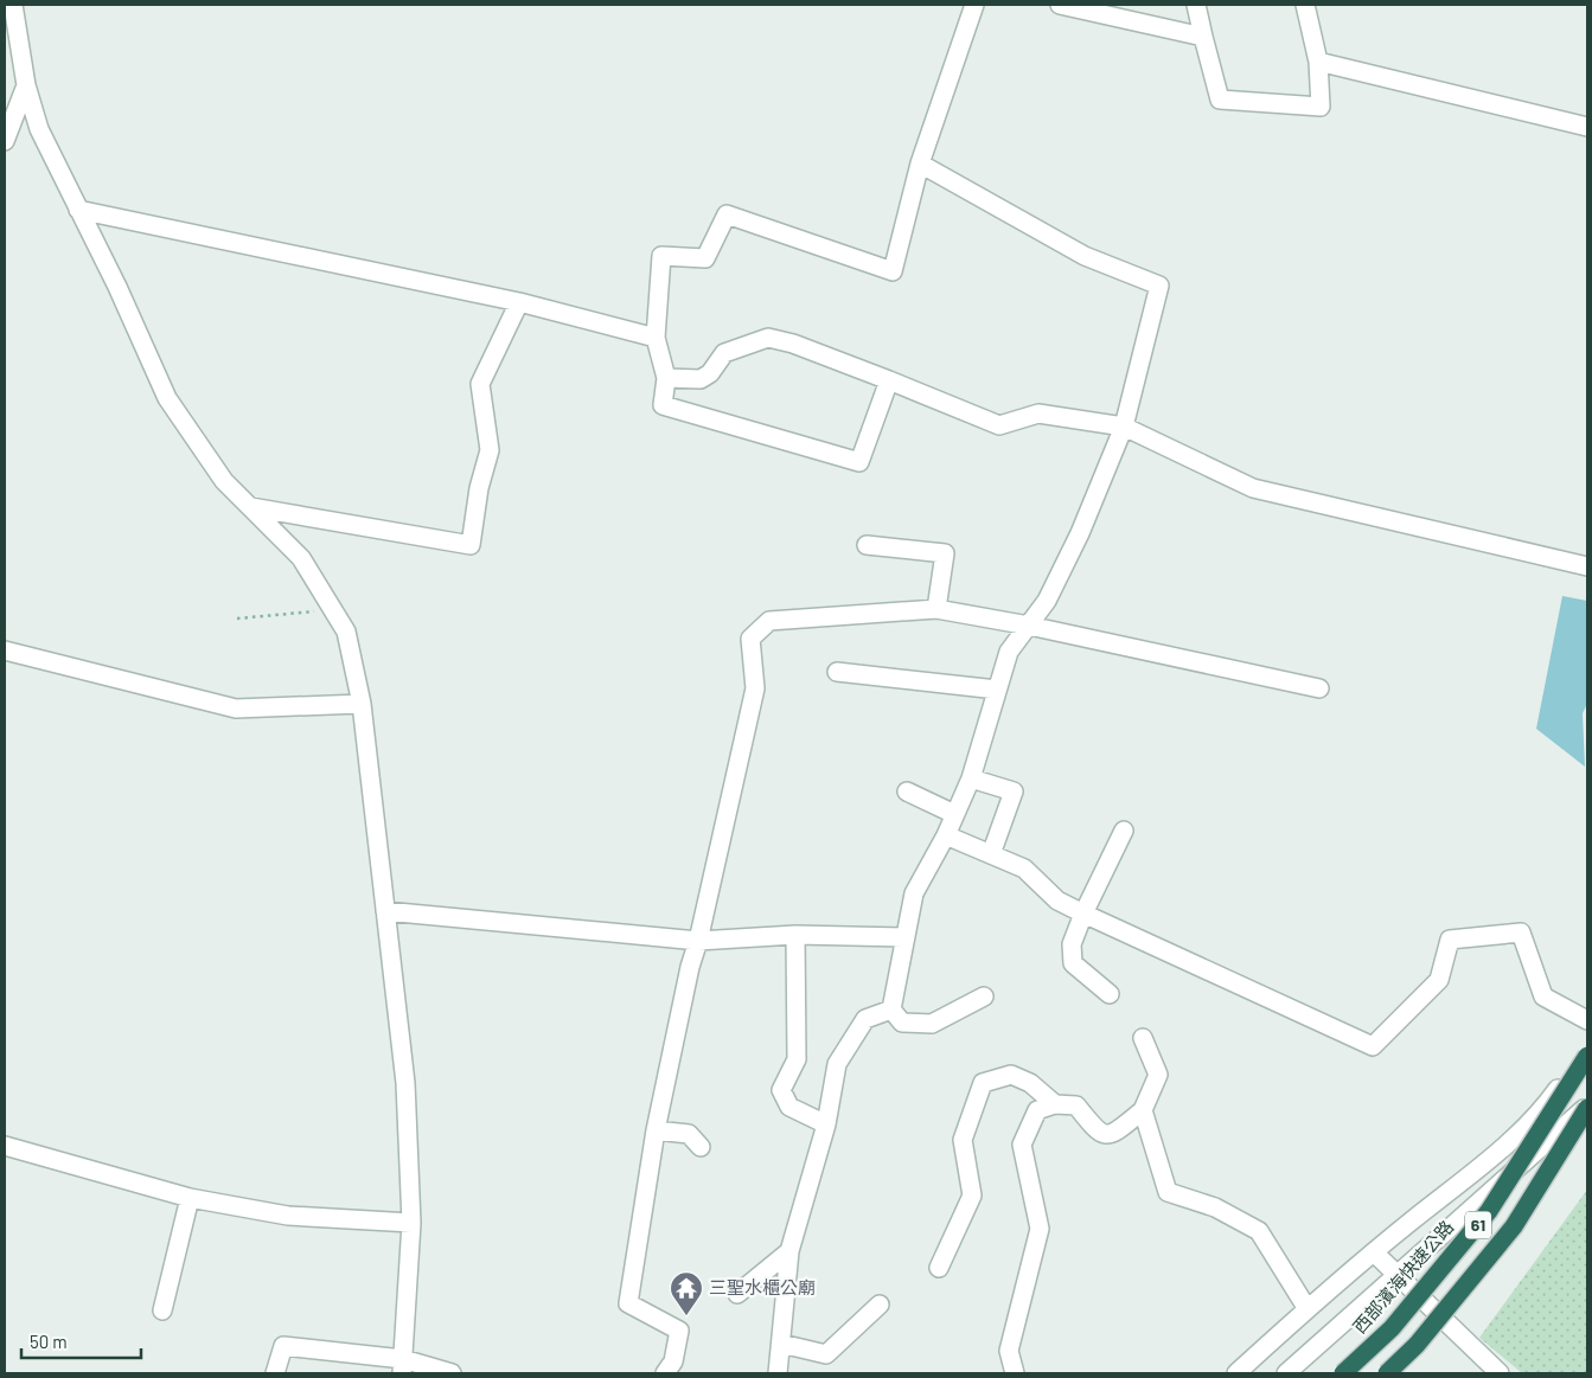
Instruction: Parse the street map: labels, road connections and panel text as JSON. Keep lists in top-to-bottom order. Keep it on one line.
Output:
{"streets":{"highway":["61","西部濱海快速公路"]},"places":{"temple":["三聖水櫃公廟"]},"scale_bar":"50 m"}
